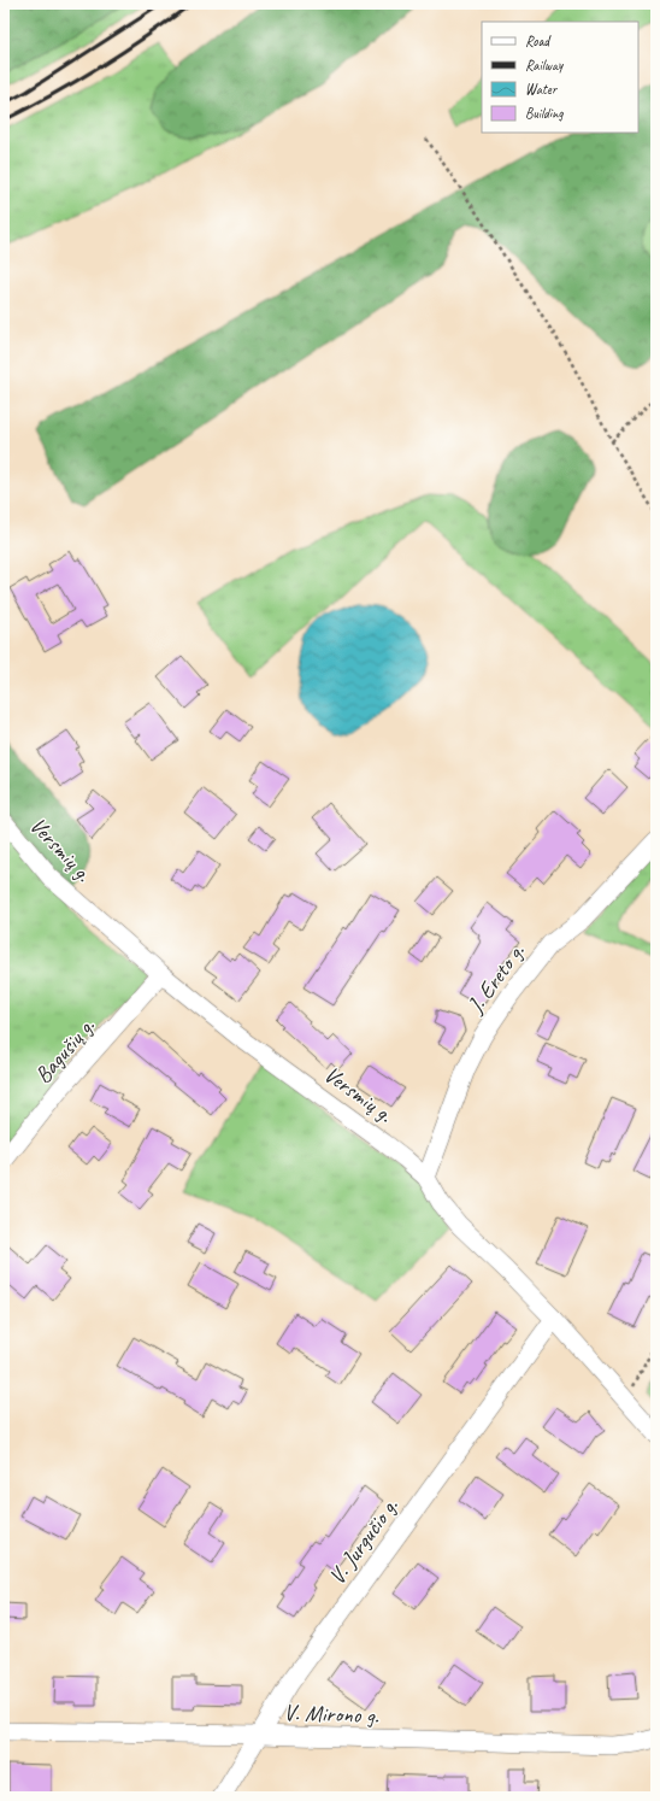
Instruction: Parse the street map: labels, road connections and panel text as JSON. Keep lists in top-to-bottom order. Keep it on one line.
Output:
{"streets":{"street":["Versmių g.","J. Ereto g.","Bagušių g.","V. Jurgučio g.","V. Mirono g."]},"crossings":[["Versmių g.","J. Ereto g."],["Versmių g.","Bagušių g."],["Versmių g.","V. Jurgučio g."],["V. Jurgučio g.","V. Mirono g."]],"legend":["Road","Railway","Water","Building"]}
